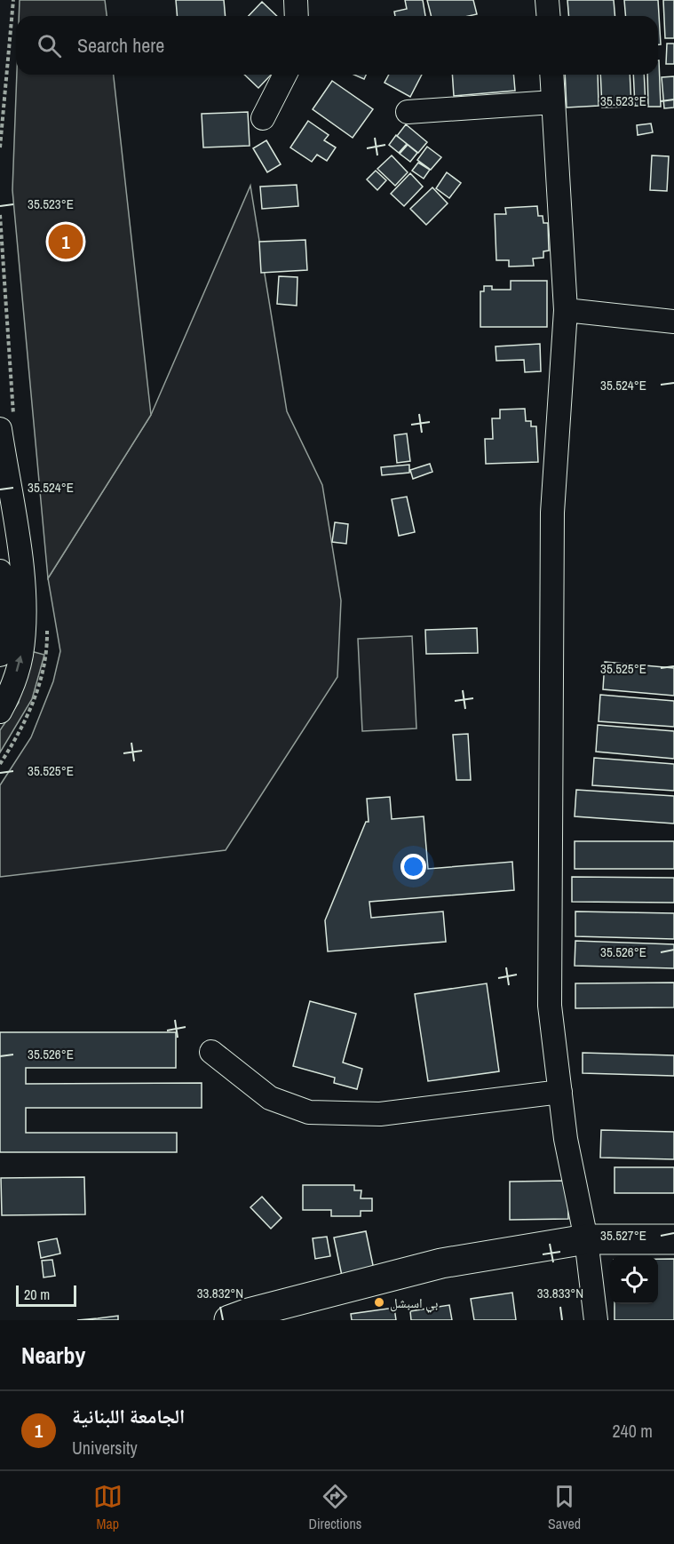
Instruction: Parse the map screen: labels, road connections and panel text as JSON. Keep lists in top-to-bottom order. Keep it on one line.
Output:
{"places":["بي اسبشل"],"scale_bar":"20 m","page":{"search":"Search here","pins":"1","scale":"20 m","heading":"Nearby","list":[{"mark":"1","name":"الجامعة اللبنانية","note":"University","value":"240 m"}],"nav":["Map","Directions","Saved"]},"coordinates":["35.523°E","35.524°E","35.525°E","35.526°E","35.527°E","33.832°N","33.833°N"]}
